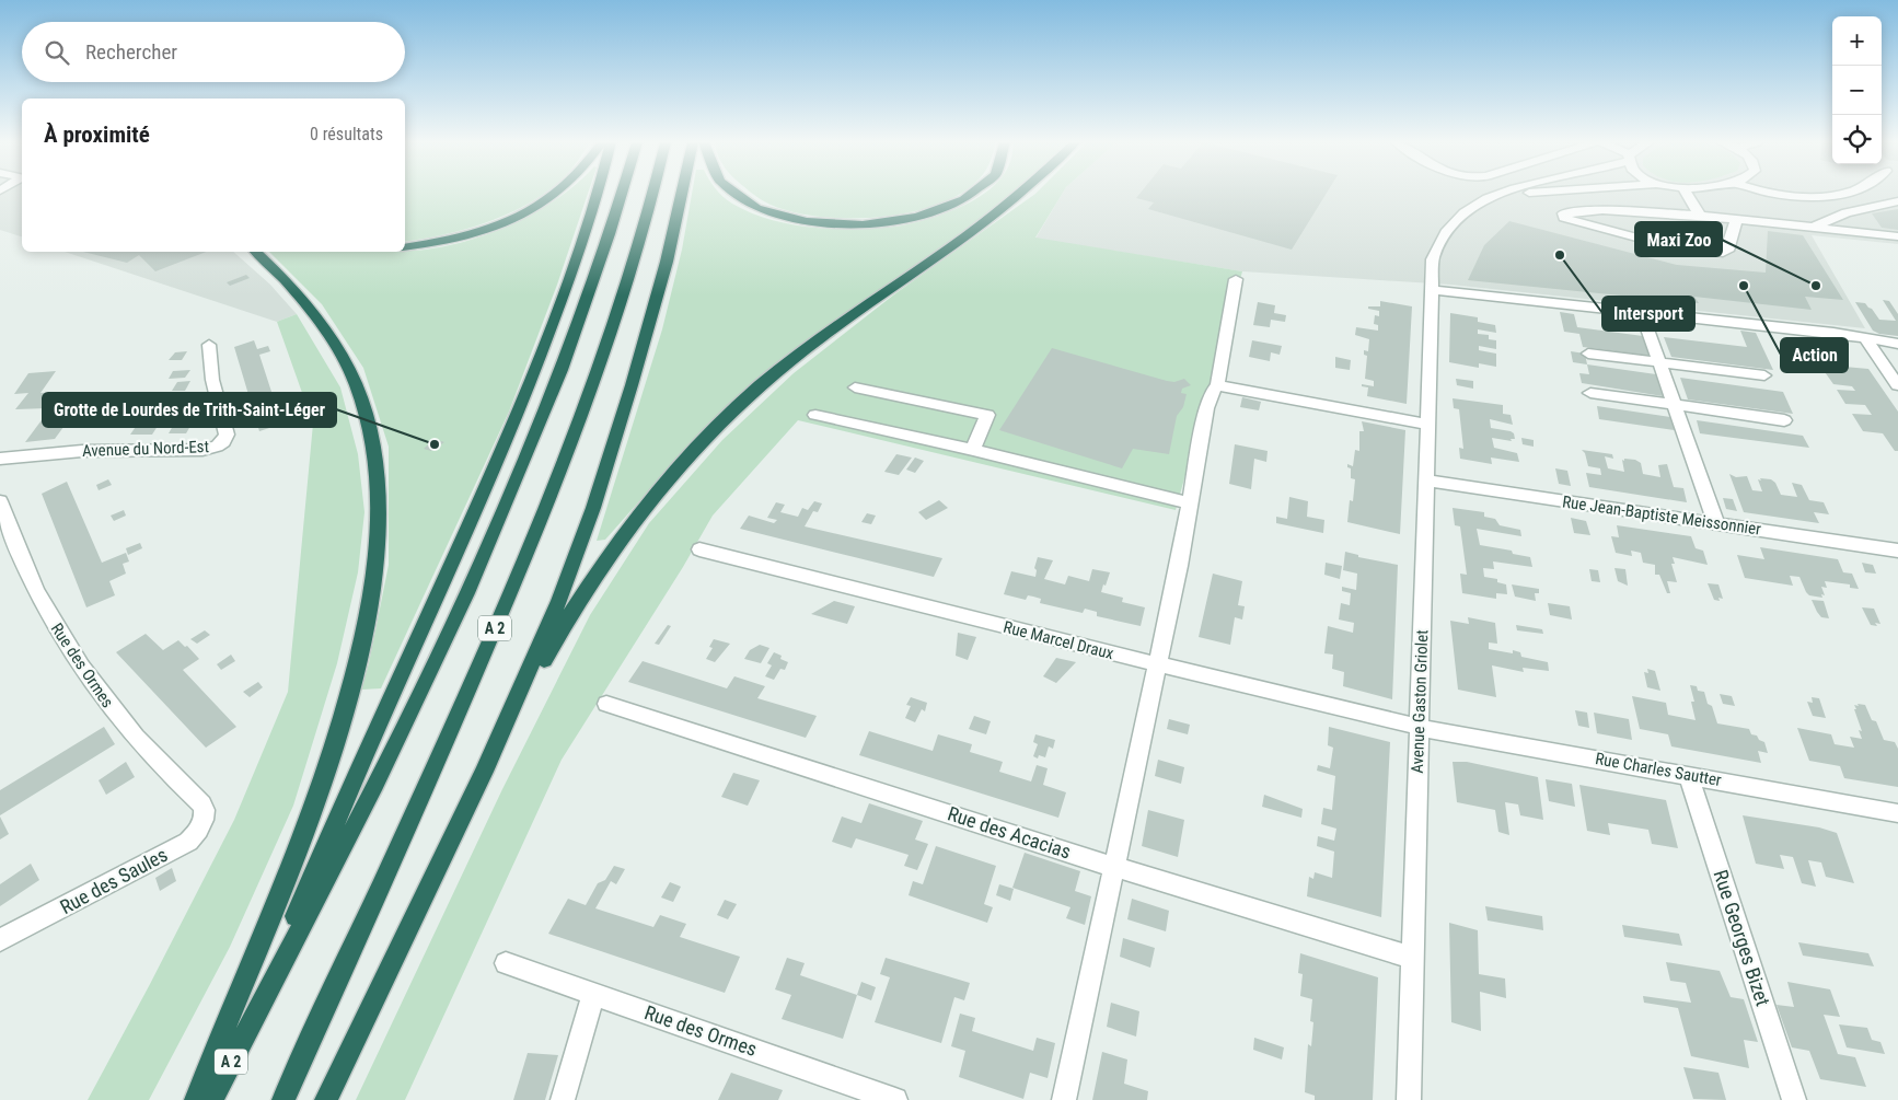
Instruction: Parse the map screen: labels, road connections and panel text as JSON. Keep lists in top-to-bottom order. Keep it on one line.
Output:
{"streets":{"highway":["A 2"],"street":["Avenue du Nord-Est","Rue Jean-Baptiste Meissonnier","Rue Marcel Draux","Rue des Ormes","Avenue Gaston Griolet","Rue Charles Sautter","Rue des Acacias","Rue des Saules","Rue Georges Bizet"]},"crossings":[["Rue Jean-Baptiste Meissonnier","Avenue Gaston Griolet"],["Rue Marcel Draux","Avenue Gaston Griolet"],["Rue Marcel Draux","Rue Charles Sautter"],["Rue des Ormes","Rue des Saules"],["Avenue Gaston Griolet","Rue Charles Sautter"],["Avenue Gaston Griolet","Rue des Acacias"],["Rue Charles Sautter","Rue Georges Bizet"]],"places":["Intersport","Action","Maxi Zoo","Grotte de Lourdes de Trith-Saint-Léger"],"page":{"map_buttons":["+","−"],"search":"Rechercher","heading":["À proximité","0 résultats"]}}
